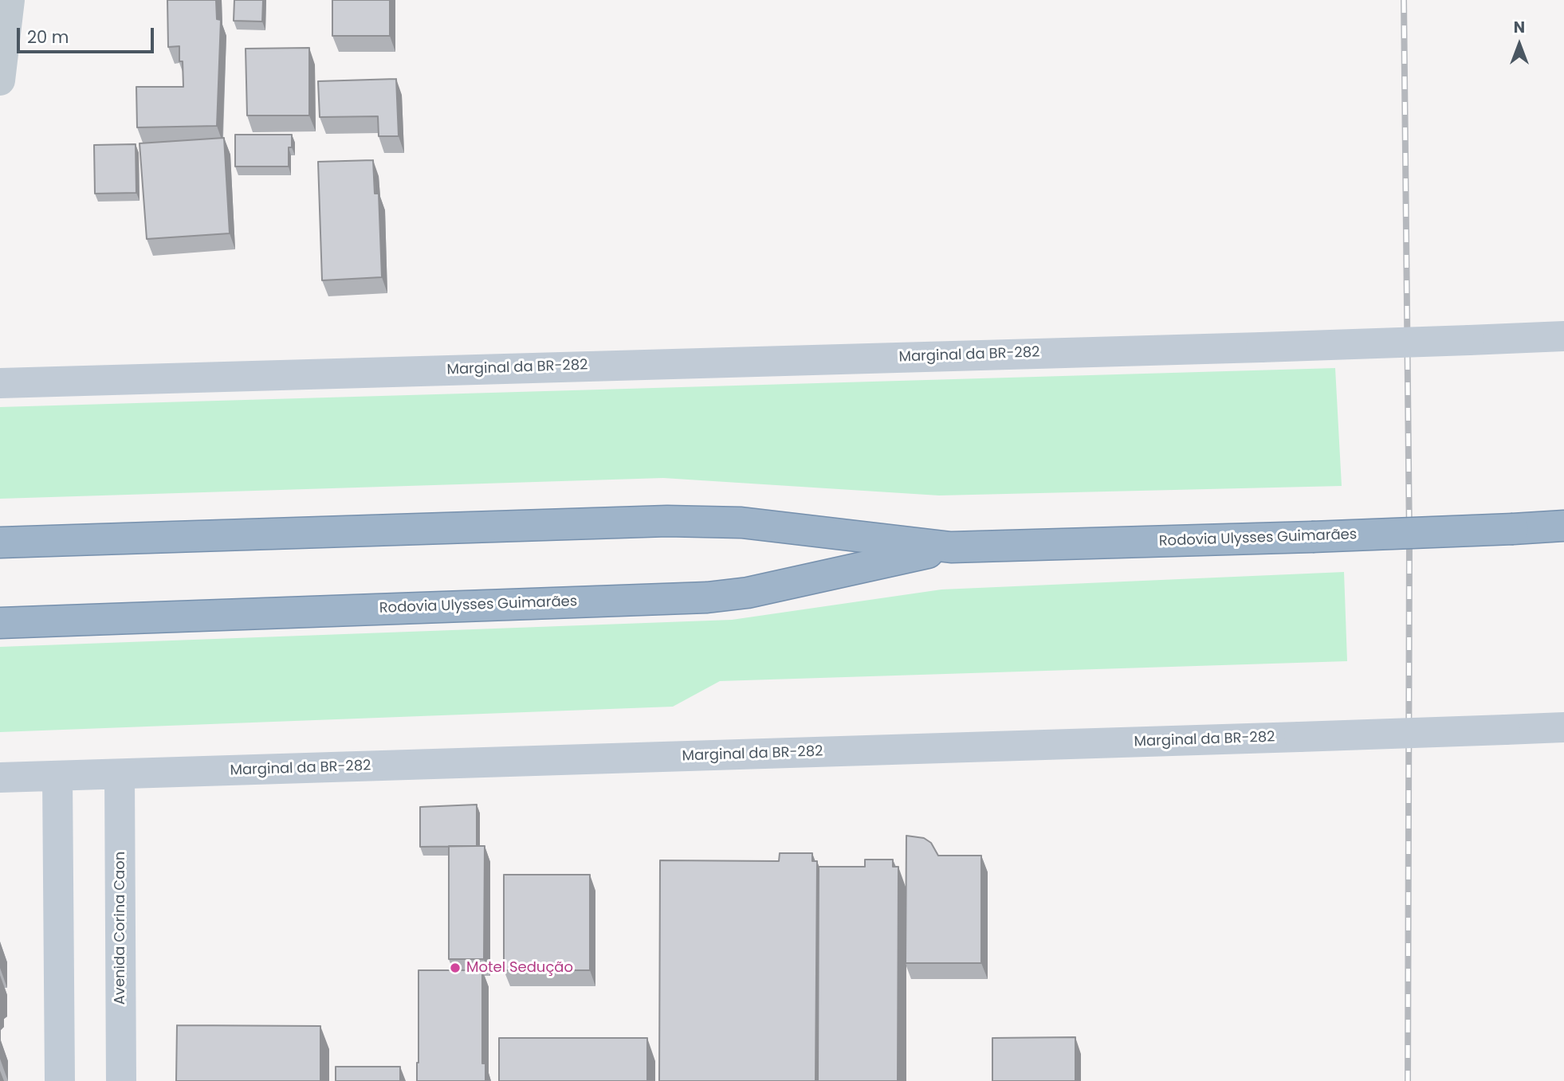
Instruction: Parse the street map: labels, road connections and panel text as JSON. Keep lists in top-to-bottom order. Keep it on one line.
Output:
{"streets":{"highway":["Rodovia Ulysses Guimarães"],"main road":["Marginal da BR-282","Avenida Corina Caon"]},"crossings":[["Marginal da BR-282","Avenida Corina Caon"]],"places":["Motel Sedução"],"scale_bar":"20 m","north":"top"}
